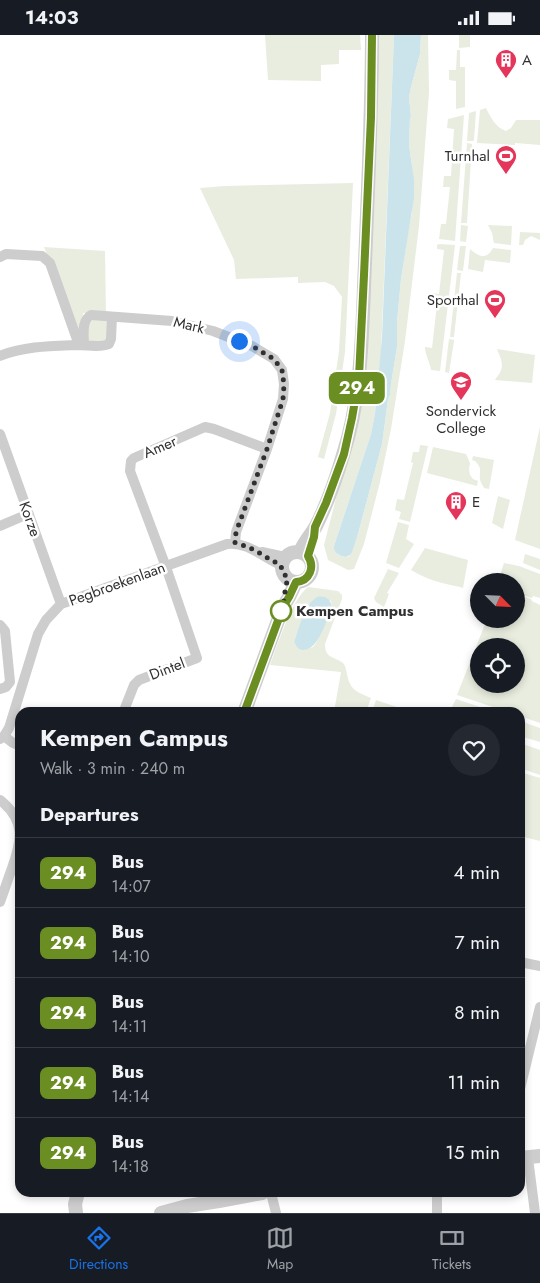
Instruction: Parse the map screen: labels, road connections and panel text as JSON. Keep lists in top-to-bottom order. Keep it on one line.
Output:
{"streets":{"street":["Mark","Amer","Korze","Pegbroekenlaan","Dintel"]},"crossings":[["Mark","Amer"],["Mark","Pegbroekenlaan"],["Amer","Pegbroekenlaan"],["Amer","Dintel"],["Korze","Pegbroekenlaan"],["Pegbroekenlaan","Dintel"]],"places":{"building":["A","E"],"sports":["Turnhal","Sporthal"],"school or university":["Sondervick College"],"other":["Kempen Campus"]},"lines":["bus line 294"],"north":"bottom right","page":{"status":"14:03","on_map":"294","heading":[["Kempen Campus","Walk · 3 min · 240 m"],"Departures"],"list":[{"mark":"294","name":"Bus","note":"14:07","value":"4 min"},{"mark":"294","name":"Bus","note":"14:10","value":"7 min"},{"mark":"294","name":"Bus","note":"14:11","value":"8 min"},{"mark":"294","name":"Bus","note":"14:14","value":"11 min"},{"mark":"294","name":"Bus","note":"14:18","value":"15 min"}],"tabs":["Directions","Map","Tickets"]}}
